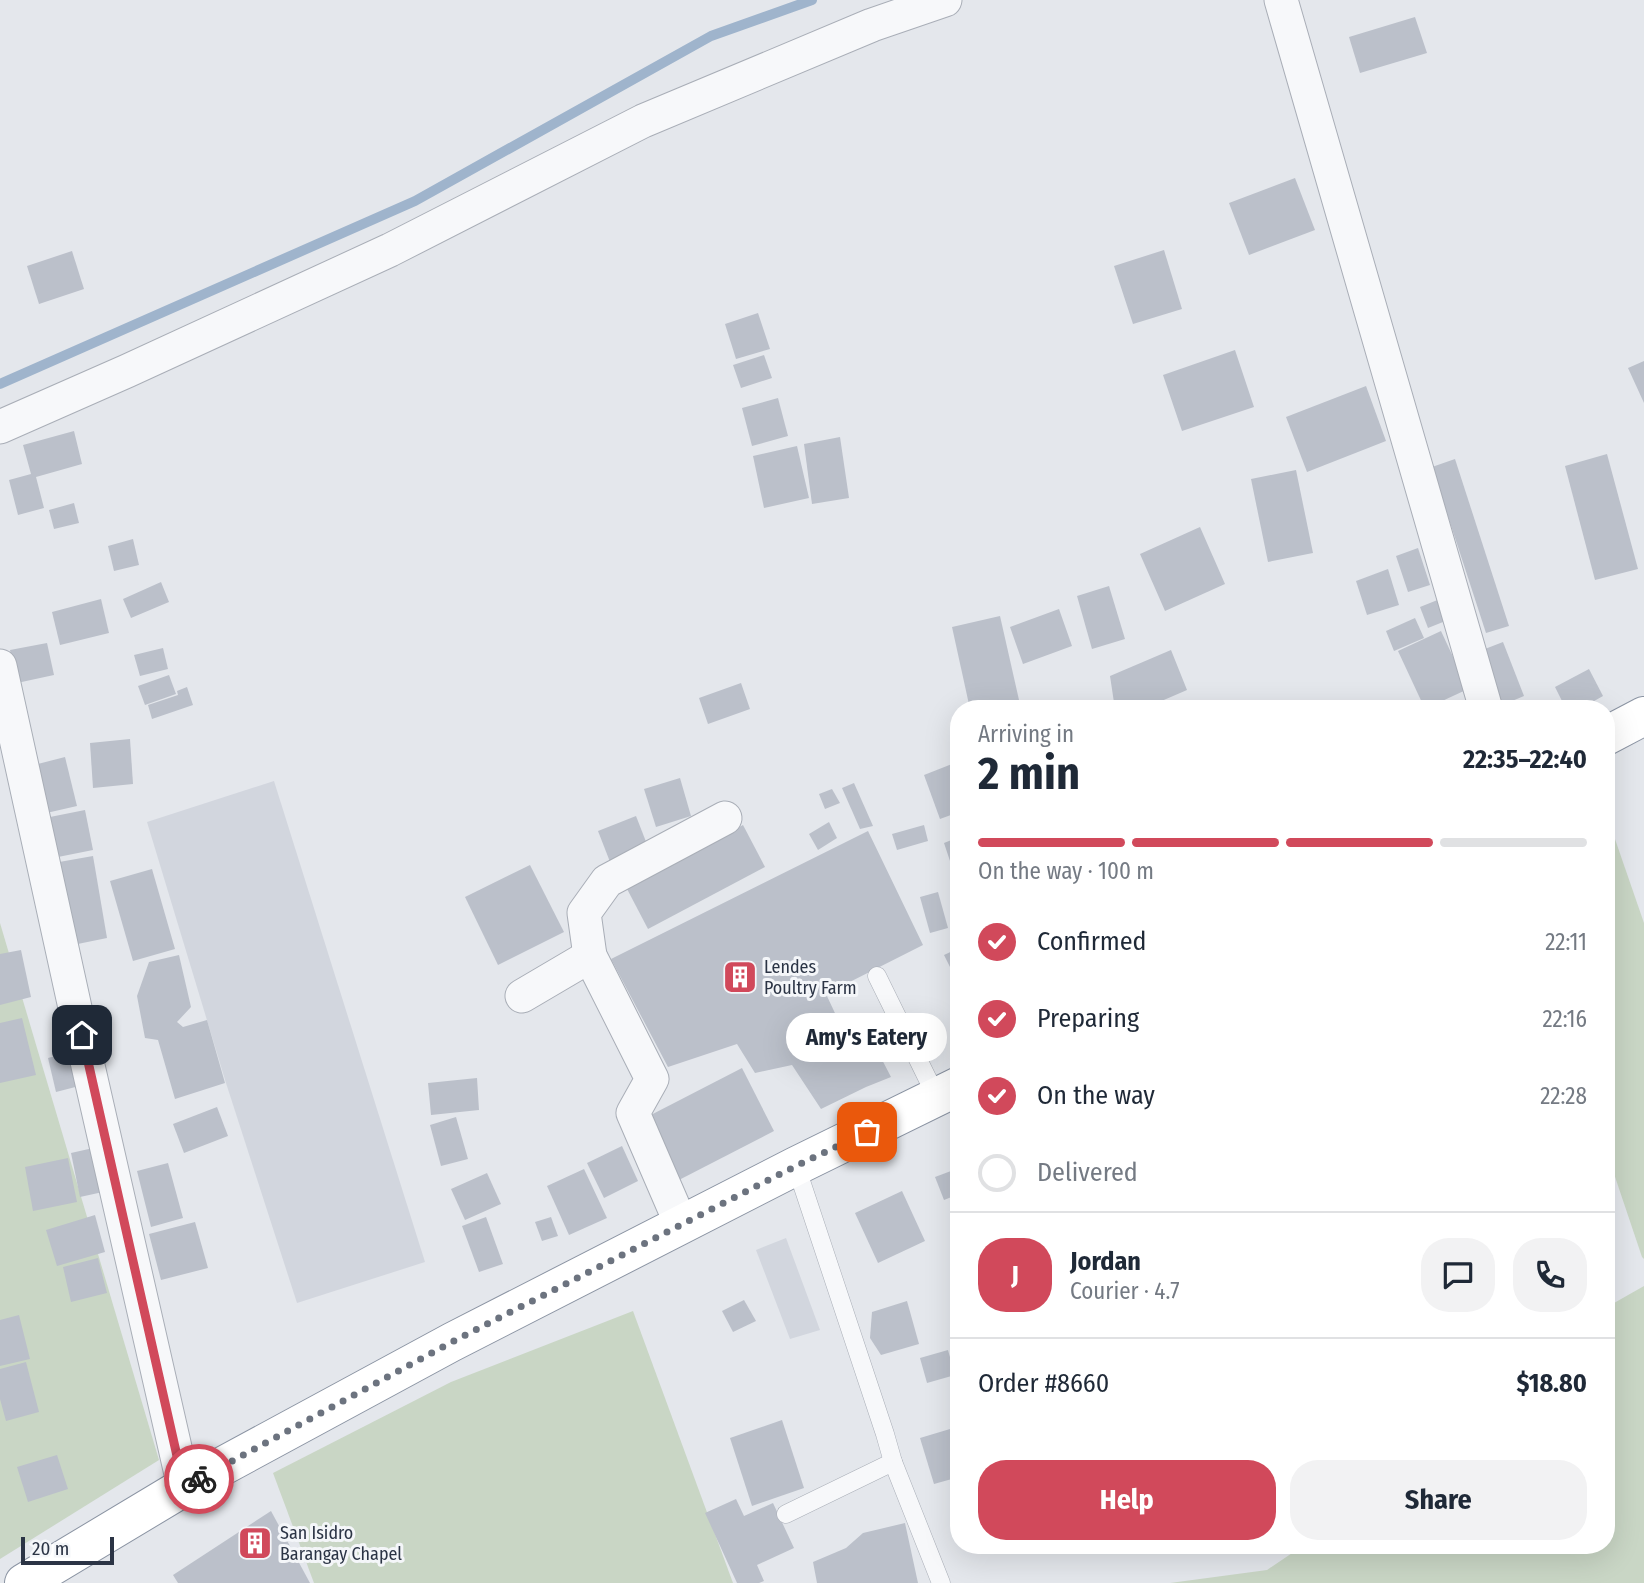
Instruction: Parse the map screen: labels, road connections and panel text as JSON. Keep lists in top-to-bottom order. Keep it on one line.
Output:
{"places":{"building":["Lendes Poultry Farm","San Isidro Barangay Chapel"],"other":["Amy's Eatery"]},"scale_bar":"20 m","page":{"heading":["2 min","Arriving in","22:35–22:40"],"panel":["Jordan","Courier · 4.7","Order #8660","$18.80"],"bar":"On the way · 100 m","list":[["Confirmed","22:11"],["Preparing","22:16"],["On the way","22:28"],"Delivered"],"bubble":"Amy's Eatery","round":"J","buttons":["Help","Share"],"scale":"20 m"}}
